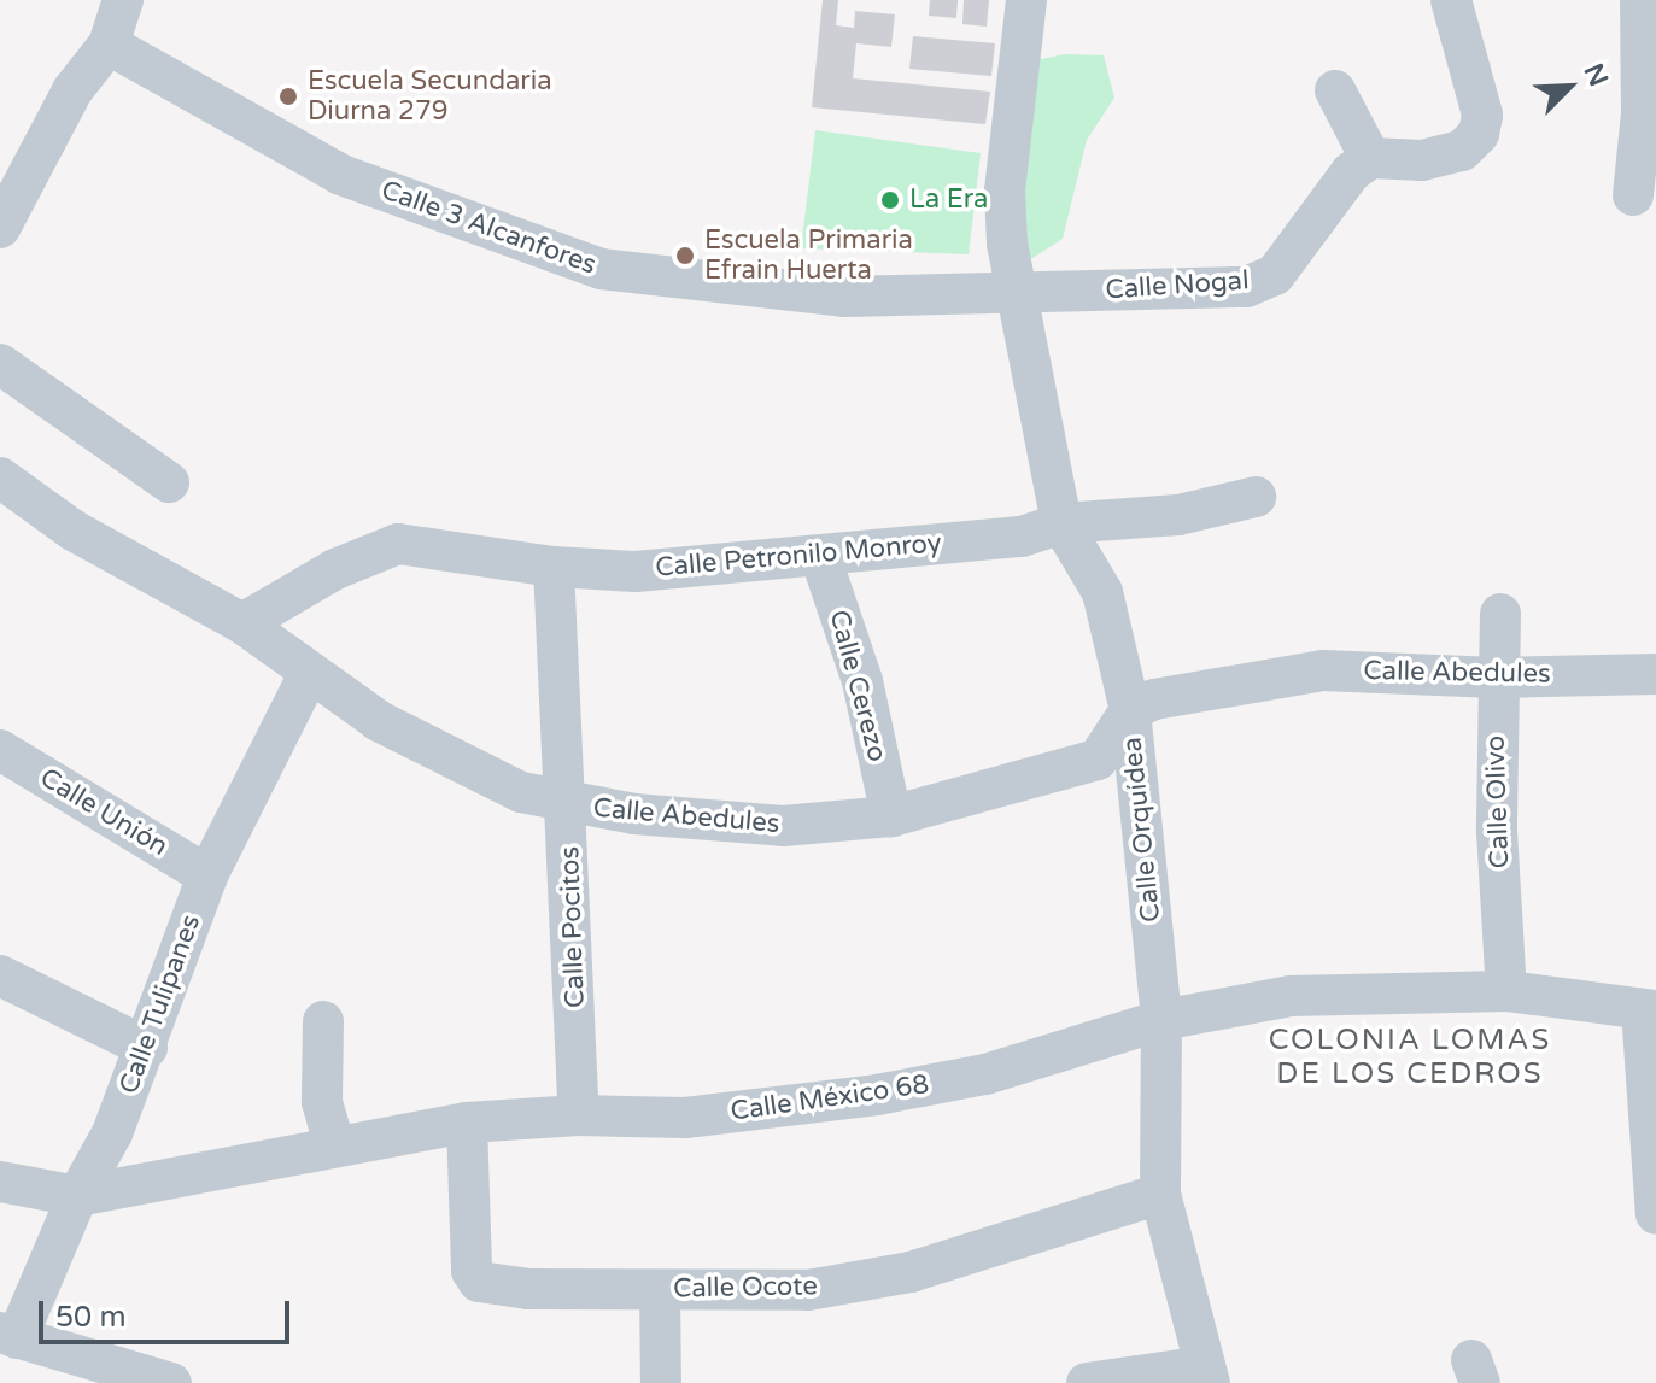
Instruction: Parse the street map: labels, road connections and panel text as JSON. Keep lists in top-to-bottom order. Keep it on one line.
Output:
{"streets":{"street":["Calle 3 Alcanfores","Calle Nogal","Calle Petronilo Monroy","Calle Abedules","Calle Cerezo","Calle Olivo","Calle Unión","Calle Orquídea","Calle Pocitos","Calle Tulipanes","Calle México 68","Calle Ocote"]},"crossings":[["Calle 3 Alcanfores","Calle Nogal"],["Calle 3 Alcanfores","Calle Orquídea"],["Calle Nogal","Calle Orquídea"],["Calle Petronilo Monroy","Calle Abedules"],["Calle Petronilo Monroy","Calle Cerezo"],["Calle Petronilo Monroy","Calle Orquídea"],["Calle Petronilo Monroy","Calle Pocitos"],["Calle Abedules","Calle Cerezo"],["Calle Abedules","Calle Olivo"],["Calle Abedules","Calle Orquídea"],["Calle Abedules","Calle Pocitos"],["Calle Abedules","Calle Tulipanes"],["Calle Olivo","Calle México 68"],["Calle Unión","Calle Tulipanes"],["Calle Orquídea","Calle México 68"],["Calle Orquídea","Calle Ocote"],["Calle Pocitos","Calle México 68"],["Calle Tulipanes","Calle México 68"],["Calle México 68","Calle Ocote"]],"districts":["COLONIA LOMAS DE LOS CEDROS"],"places":["Escuela Secundaria Diurna 279","La Era","Escuela Primaria Efrain Huerta"],"scale_bar":"50 m","north":"top right"}
